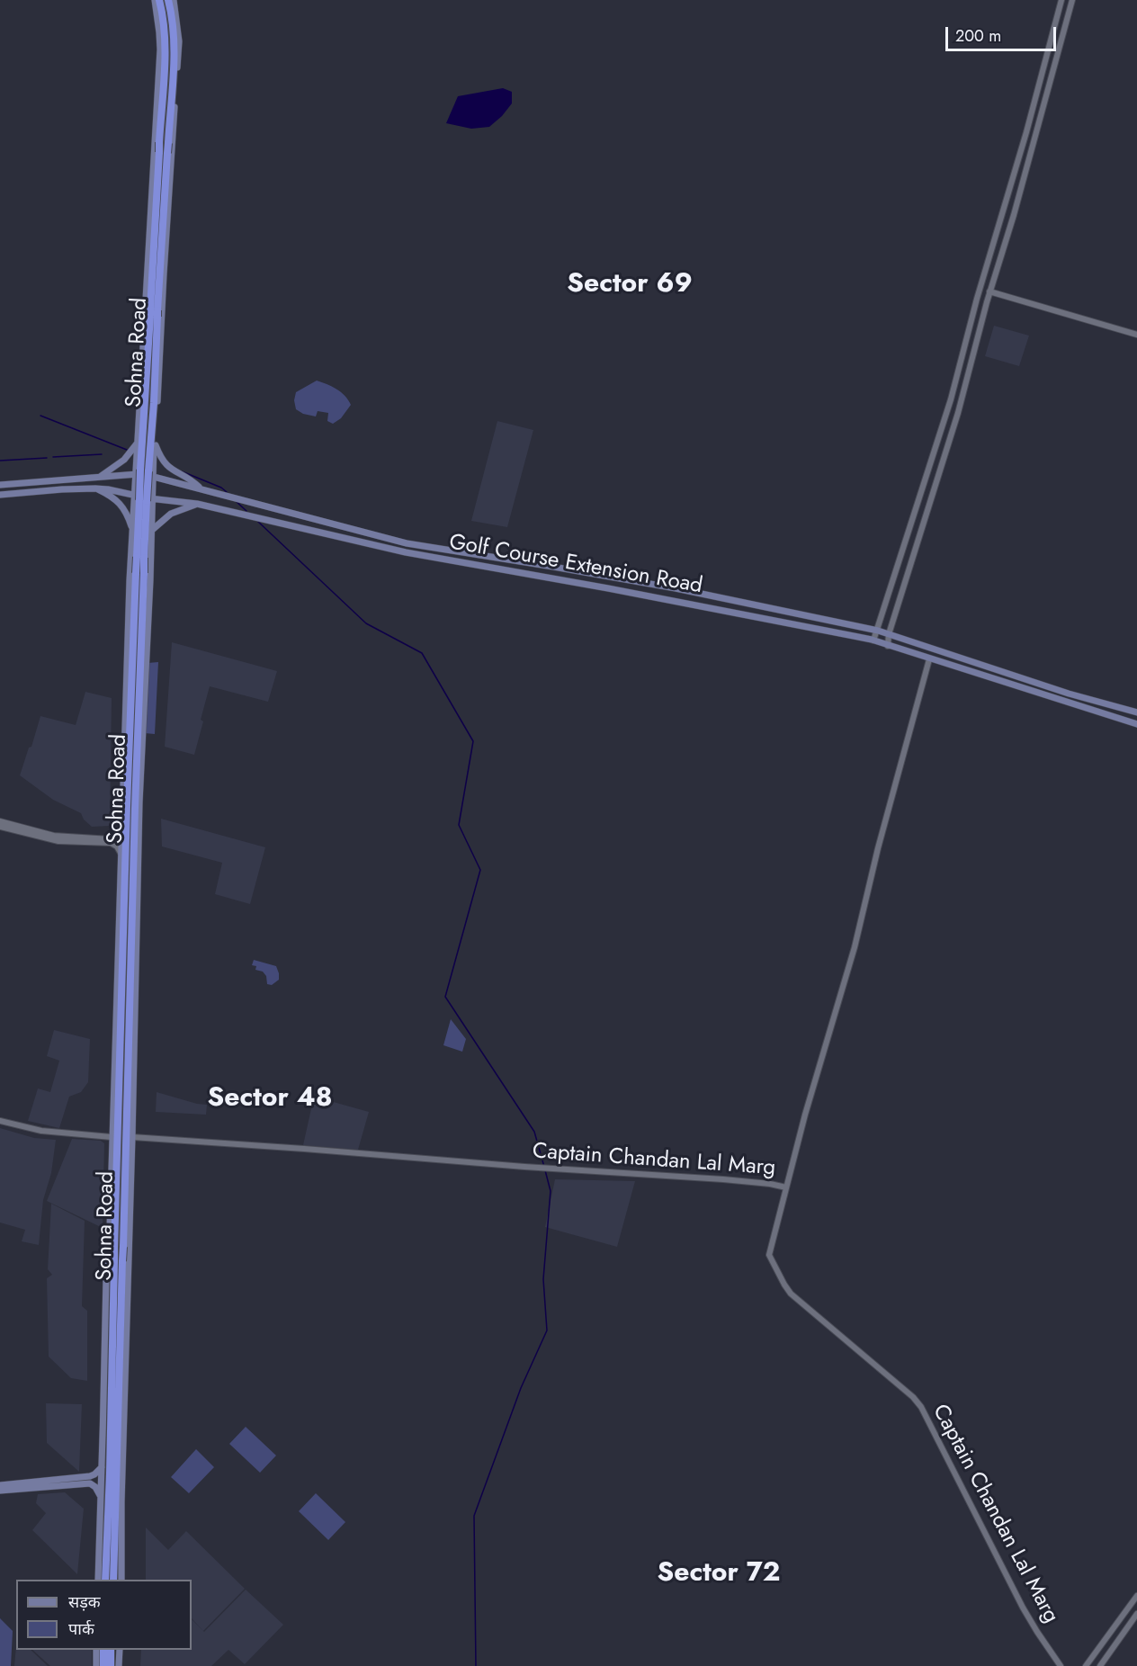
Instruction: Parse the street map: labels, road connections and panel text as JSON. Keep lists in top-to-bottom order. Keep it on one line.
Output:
{"streets":{"highway":["Sohna Road"],"main road":["Golf Course Extension Road"],"street":["Captain Chandan Lal Marg"]},"crossings":[["Sohna Road","Golf Course Extension Road"]],"districts":["Sector 69","Sector 48","Sector 72"],"legend":["सड़क","पार्क"],"scale_bar":"200 m"}
